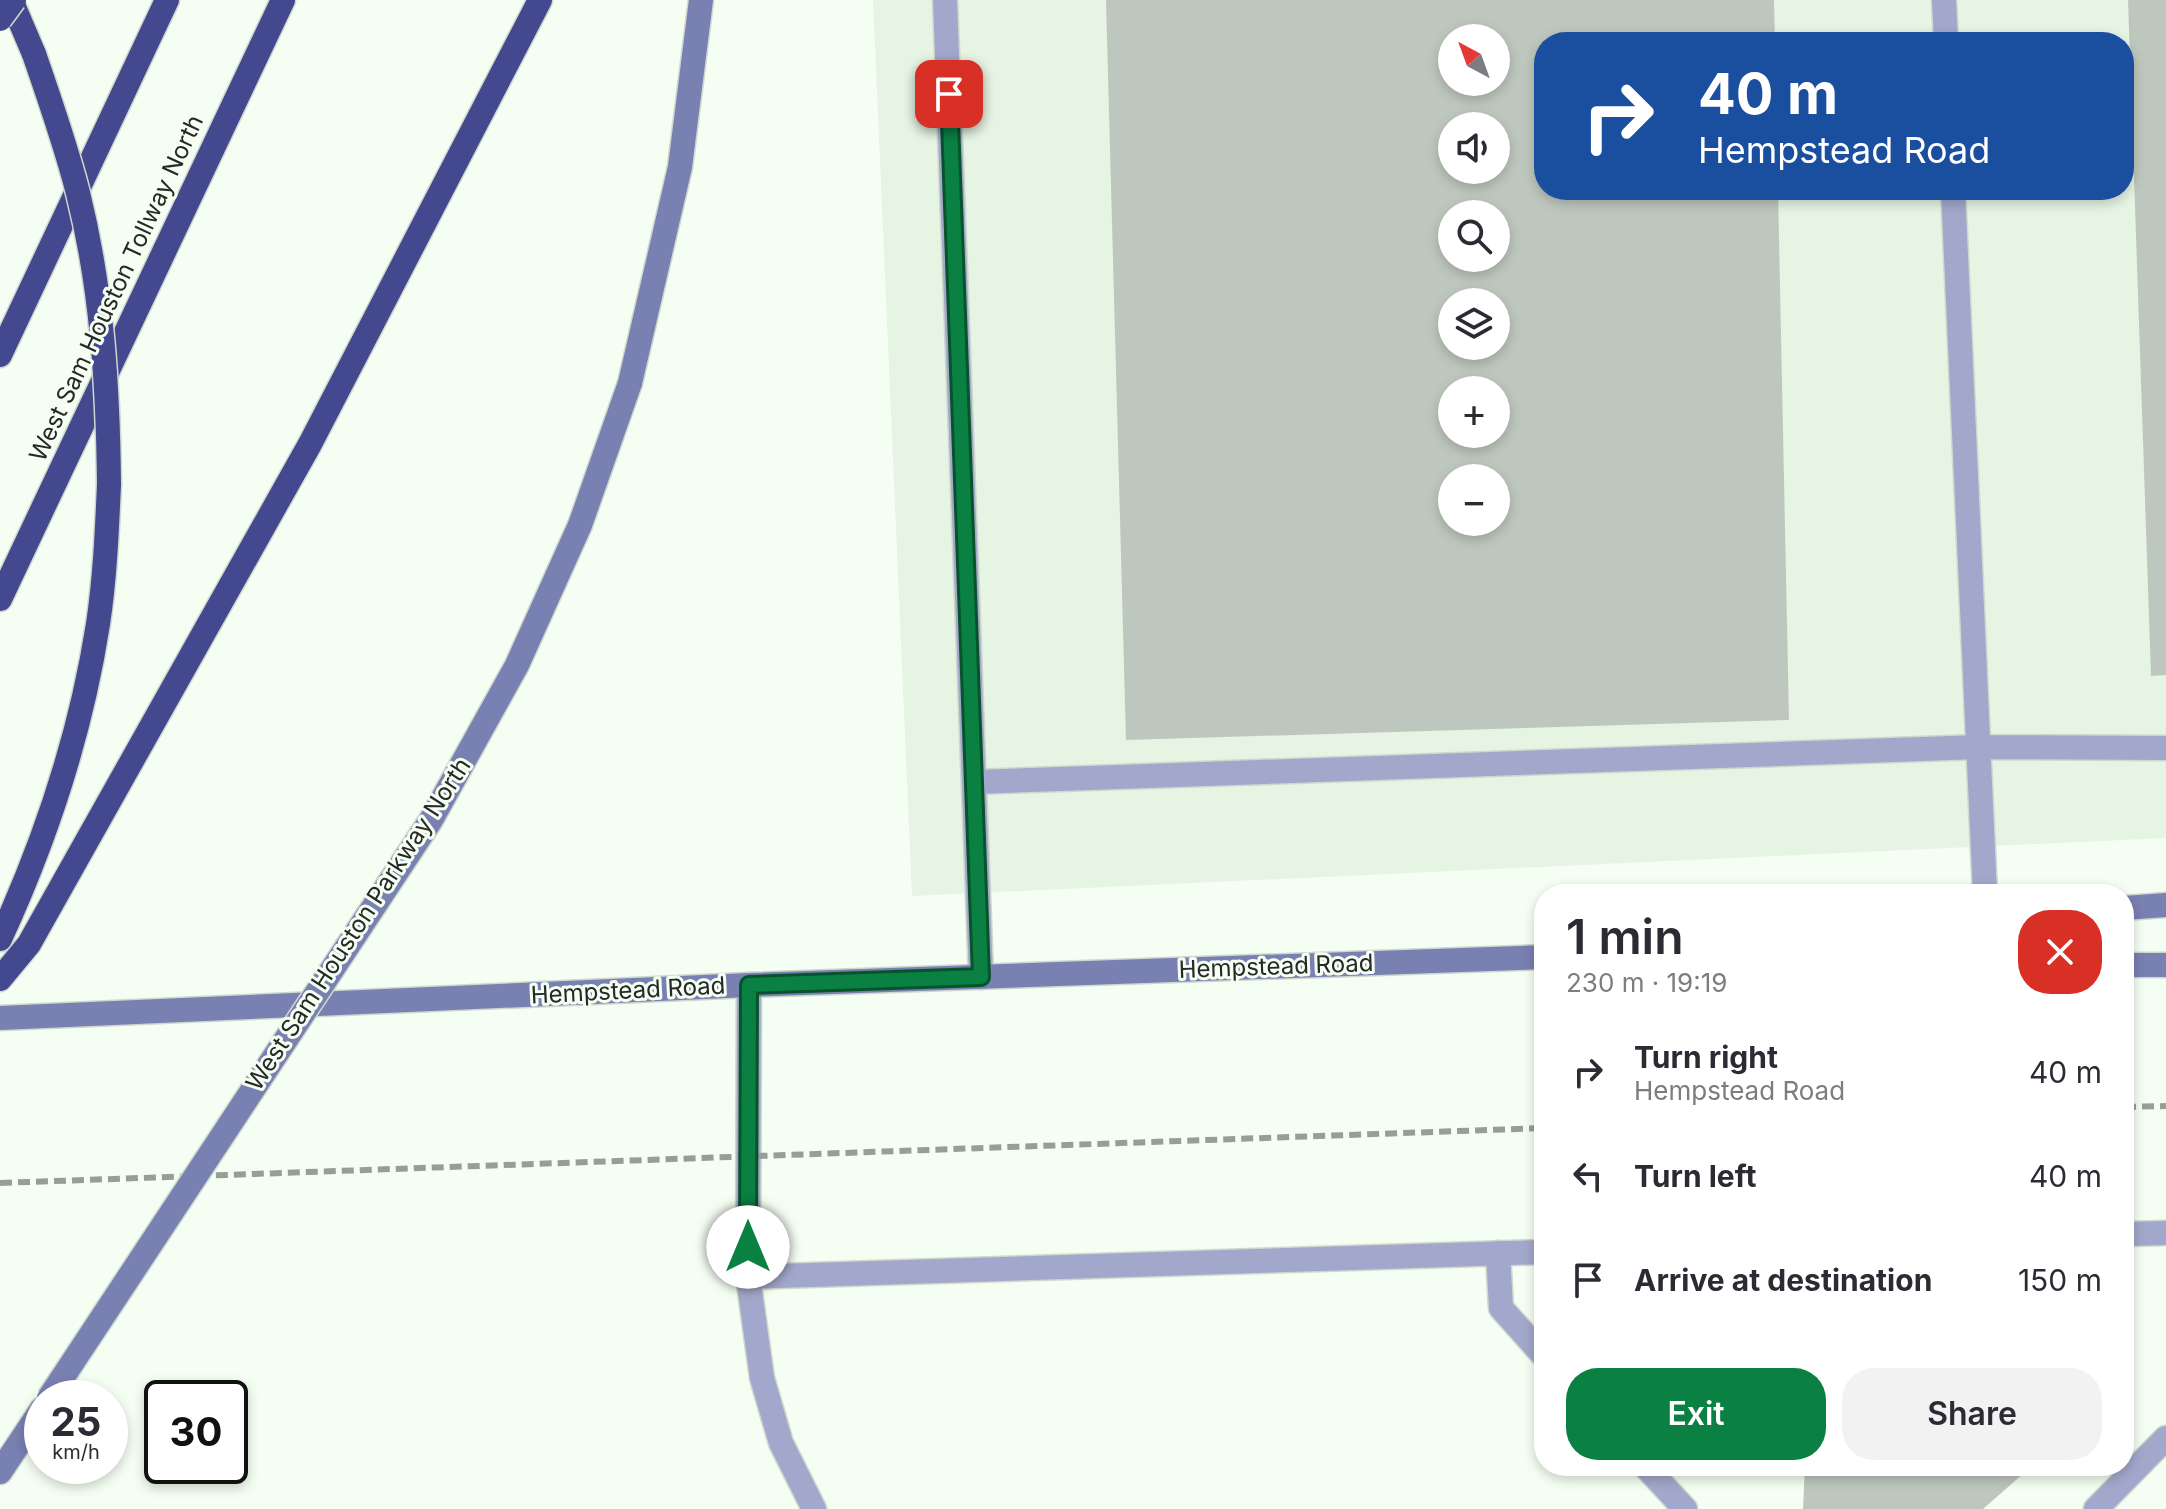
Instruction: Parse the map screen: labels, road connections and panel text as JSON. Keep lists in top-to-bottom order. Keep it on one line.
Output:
{"streets":{"highway":["West Sam Houston Tollway North"],"main road":["West Sam Houston Parkway North","Hempstead Road"]},"north":"top left","page":{"map_buttons":["+","−"],"turn":["40 m","Hempstead Road"],"heading":["1 min","230 m · 19:19"],"list":[{"name":"Turn right","note":"Hempstead Road","value":"40 m"},{"name":"Turn left","value":"40 m"},{"name":"Arrive at destination","value":"150 m"}],"buttons":["Exit","Share"],"speed":"25 km/h","limit":"30"}}
